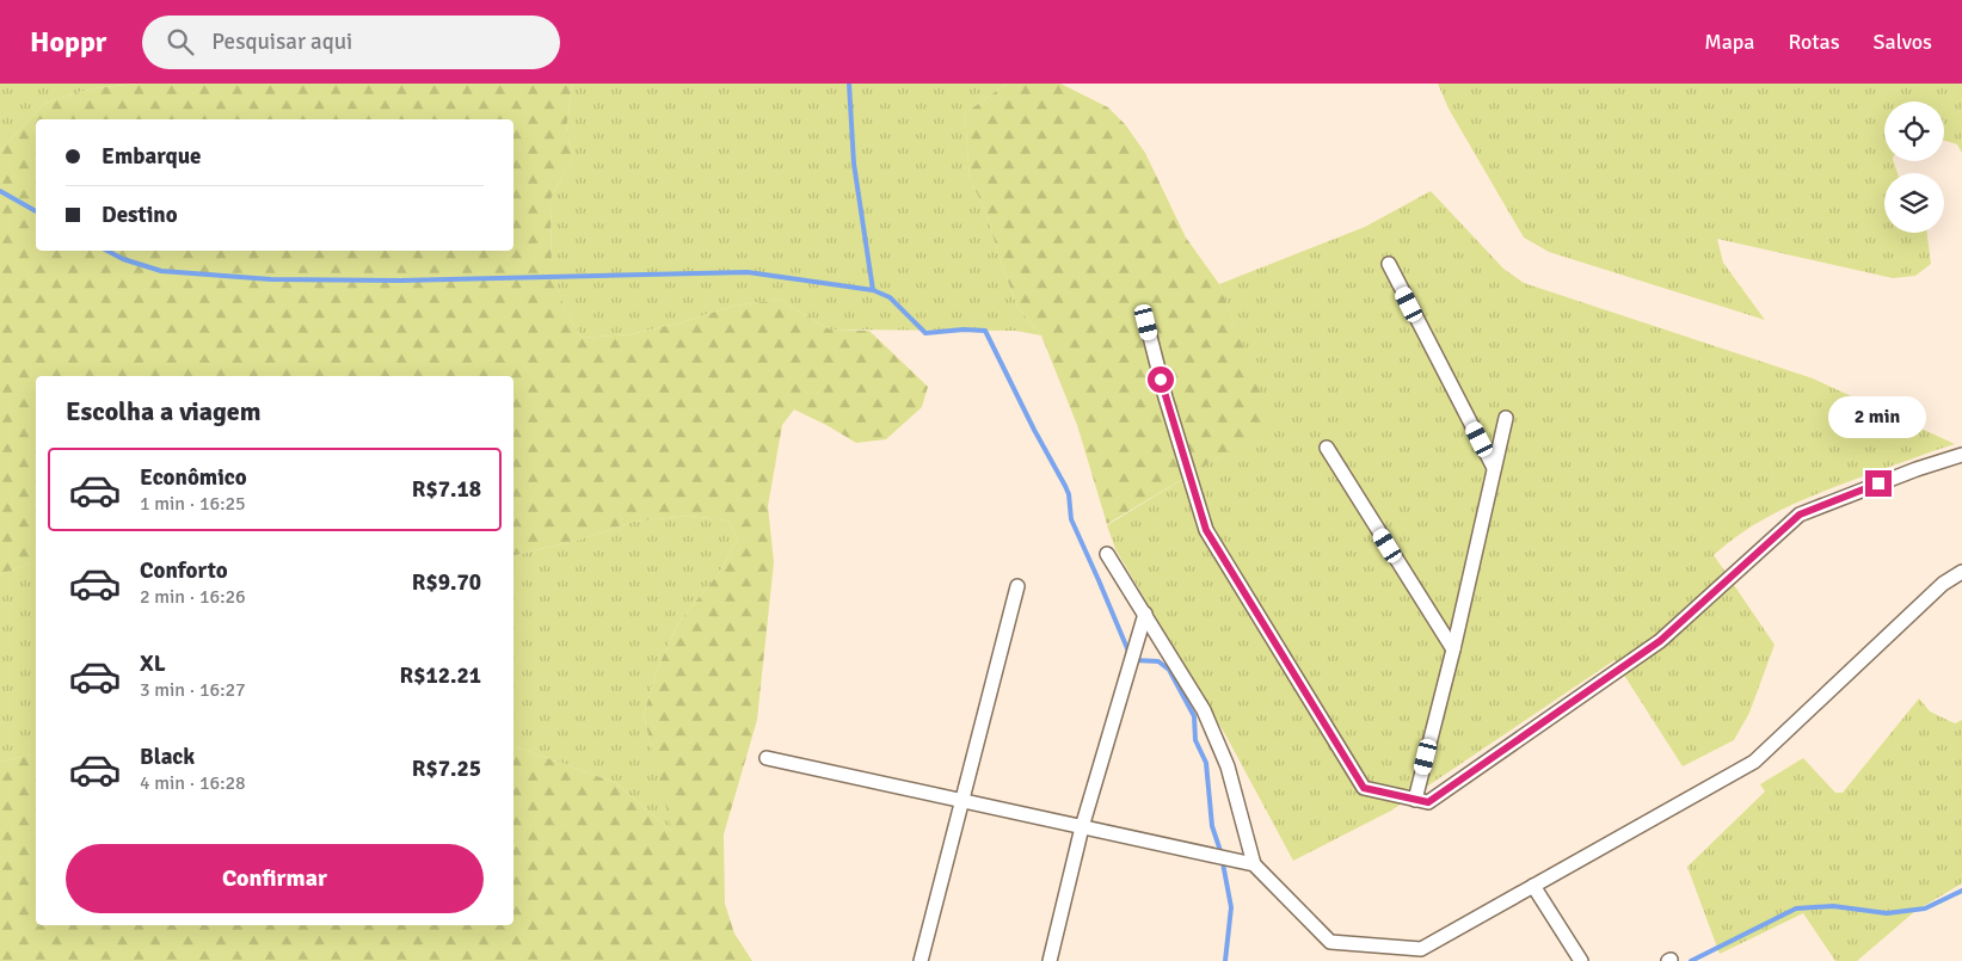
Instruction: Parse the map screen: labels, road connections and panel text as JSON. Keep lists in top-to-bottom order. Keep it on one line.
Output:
{"page":{"header":"Hoppr","search":"Pesquisar aqui","nav":["Mapa","Rotas","Salvos"],"banner":["Embarque","Destino"],"heading":"Escolha a viagem","bubble":"2 min","list":[{"name":"Econômico","note":"1 min · 16:25","value":"R$7.18"},{"name":"Conforto","note":"2 min · 16:26","value":"R$9.70"},{"name":"XL","note":"3 min · 16:27","value":"R$12.21"},{"name":"Black","note":"4 min · 16:28","value":"R$7.25"}],"buttons":"Confirmar"}}
